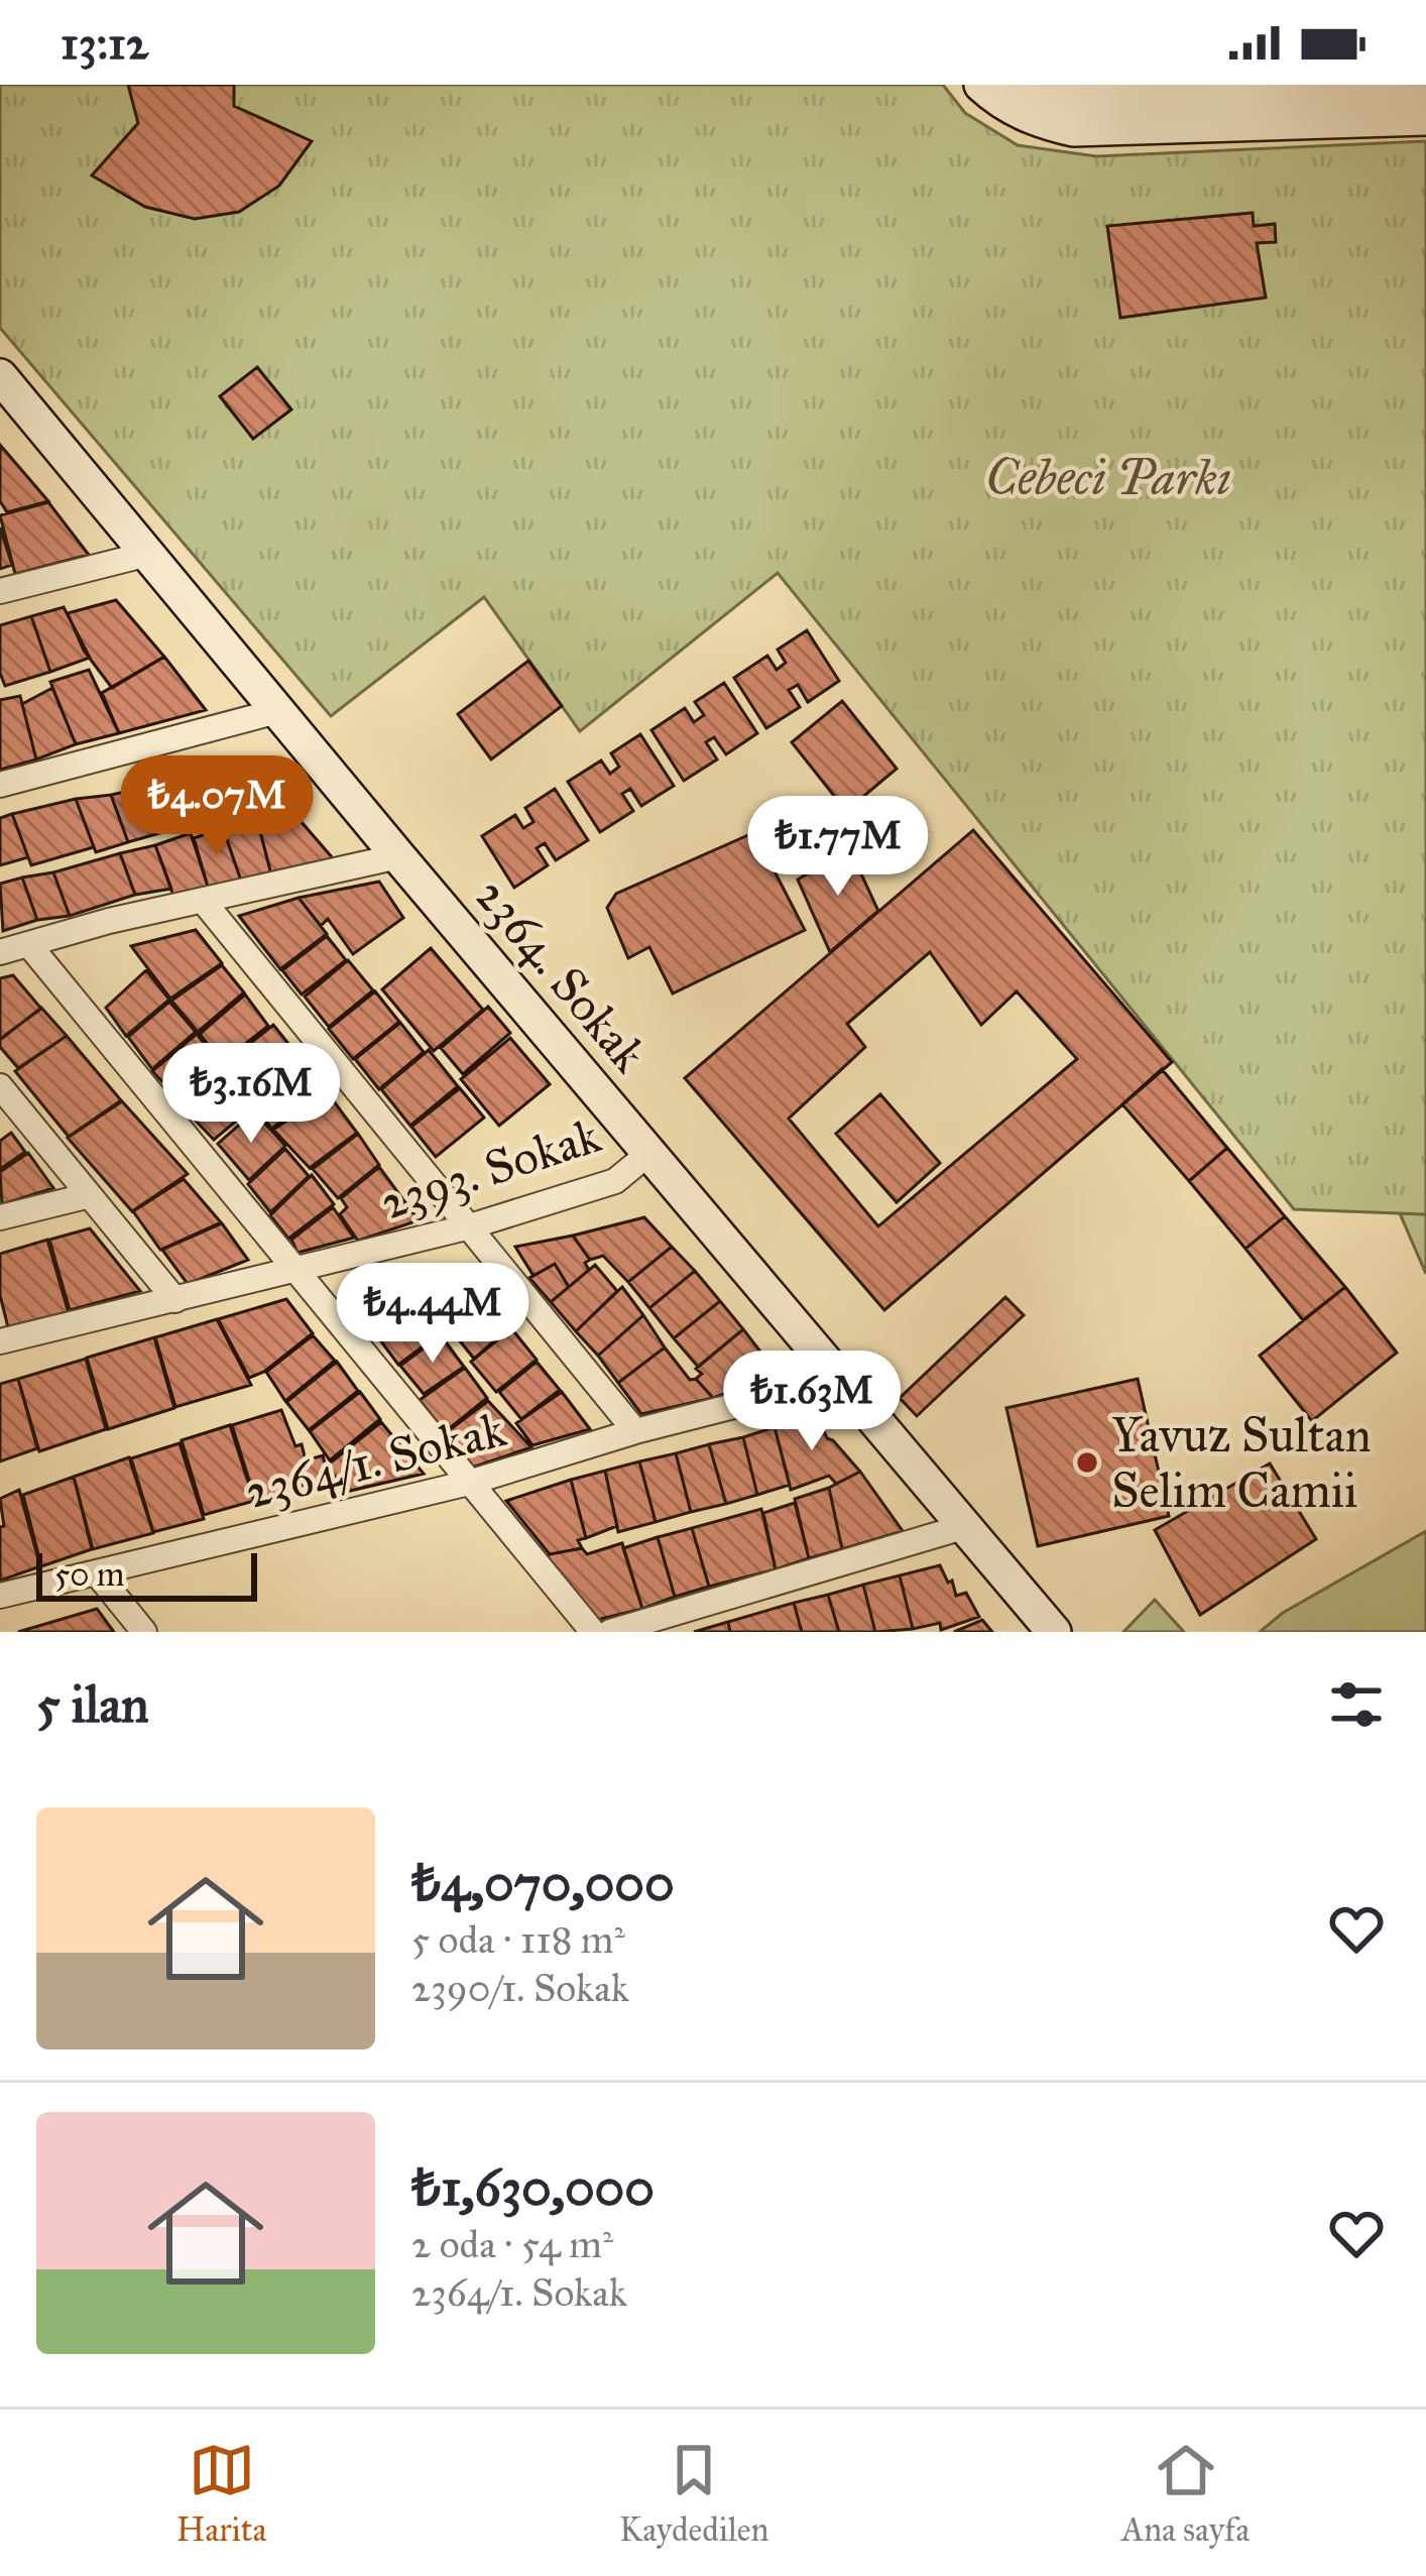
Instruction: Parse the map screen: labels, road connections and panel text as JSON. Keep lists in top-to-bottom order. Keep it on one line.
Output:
{"streets":{"street":["2364. Sokak","2393. Sokak","2364/1. Sokak"]},"crossings":[["2364. Sokak","2393. Sokak"],["2364. Sokak","2364/1. Sokak"]],"parks":["Cebeci Parkı"],"places":["Yavuz Sultan Selim Camii"],"scale_bar":"50 m","page":{"status":"13:12","price":["₺4.07M","₺1.77M","₺3.16M","₺4.44M","₺1.63M"],"scale":"50 m","heading":"5 ilan","list":[{"name":"₺4,070,000","note":"5 oda · 118 m² · 2390/1. Sokak"},{"name":"₺1,630,000","note":"2 oda · 54 m² · 2364/1. Sokak"}],"tabs":["Harita","Kaydedilen","Ana sayfa"]}}
